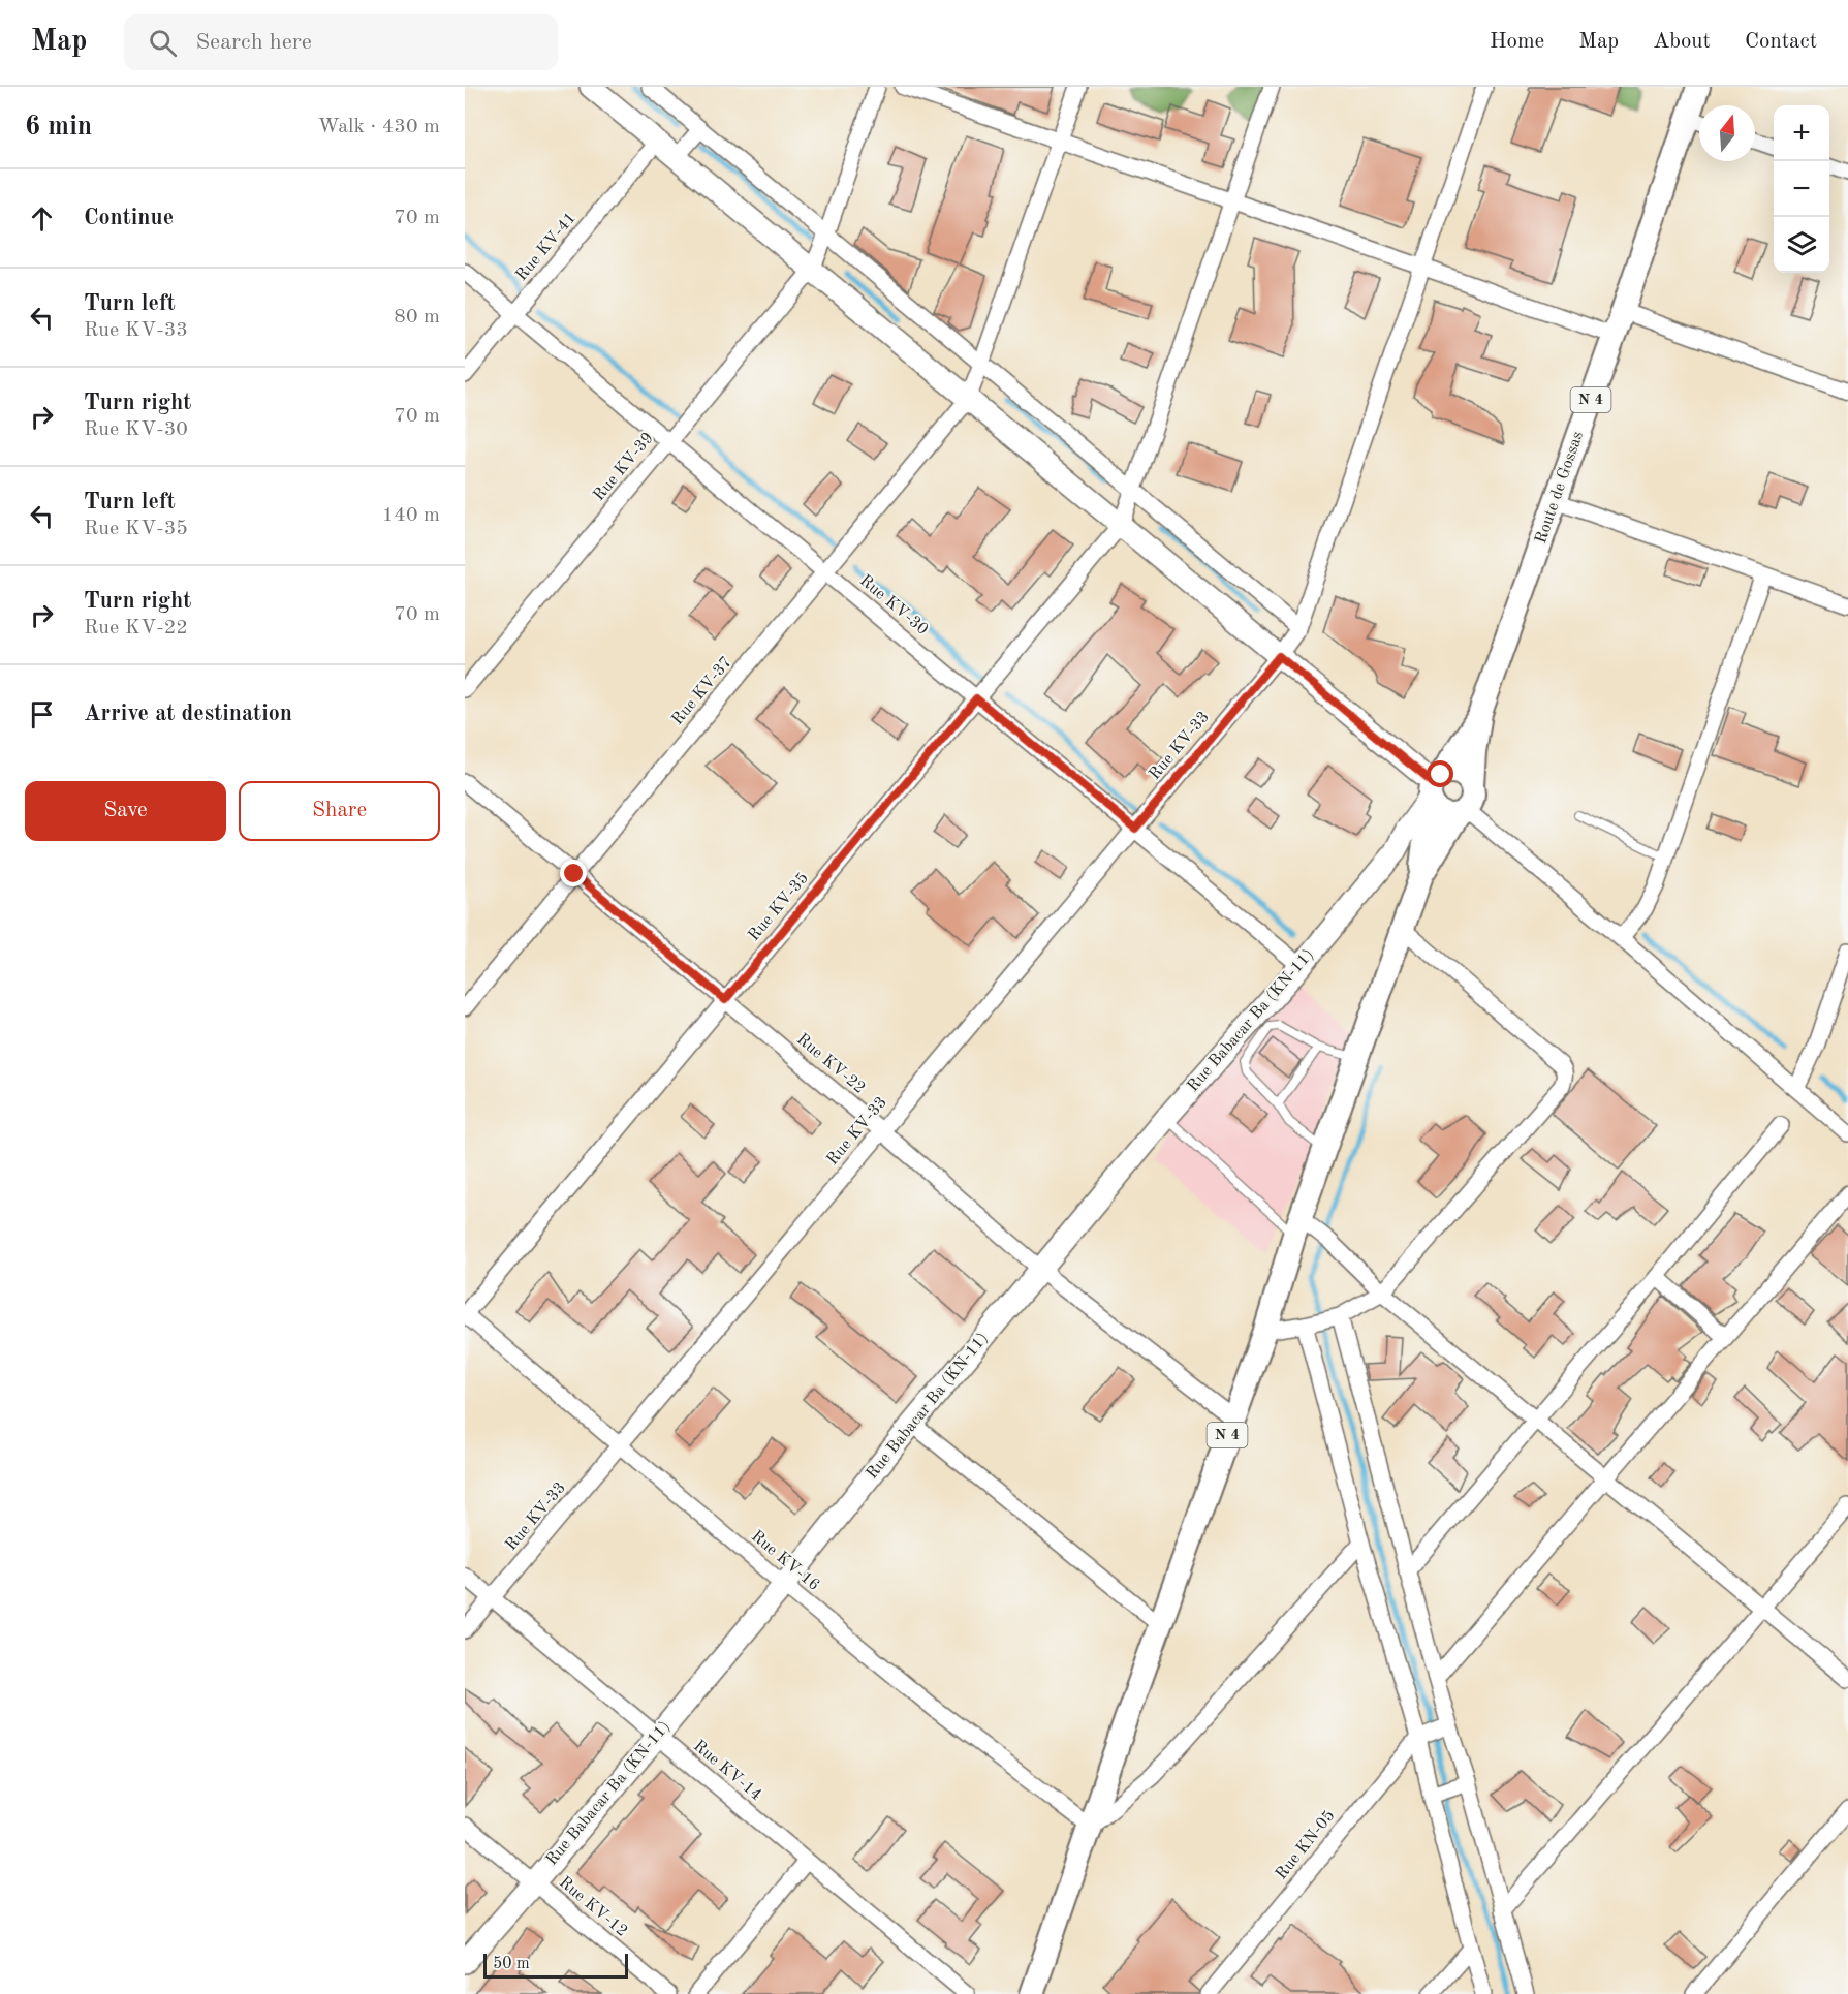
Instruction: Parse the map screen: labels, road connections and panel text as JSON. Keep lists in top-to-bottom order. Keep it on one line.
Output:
{"streets":{"main road":["N 4","Route de Gossas"],"street":["Rue KV-41","Rue KV-39","Rue KV-30","Rue KV-37","Rue KV-33","Rue KV-35","Rue Babacar Ba (KN-11)","Rue KV-22","Rue KV-16","Rue KV-14","Rue KN-05","Rue KV-12"]},"crossings":[["Rue KV-41","Rue KV-30"],["N 4","Route de Gossas"],["N 4","Rue KV-22"],["N 4","Rue KV-16"],["Rue KV-39","Rue KV-30"],["Rue KV-30","Rue KV-37"],["Rue KV-30","Rue KV-33"],["Rue KV-30","Rue KV-35"],["Rue KV-30","Rue Babacar Ba (KN-11)"],["Rue KV-37","Rue KV-22"],["Rue KV-33","Rue KV-22"],["Rue KV-33","Rue KV-16"],["Rue KV-33","Rue KV-14"],["Rue KV-35","Rue KV-22"],["Rue KV-35","Rue KV-16"],["Rue Babacar Ba (KN-11)","Rue KV-22"],["Rue Babacar Ba (KN-11)","Rue KV-16"],["Rue Babacar Ba (KN-11)","Rue KV-14"],["Rue Babacar Ba (KN-11)","Rue KV-12"]],"scale_bar":"50 m","north":"top","page":{"header":"Map","search":"Search here","nav":["Home","Map","About","Contact"],"heading":["6 min","Walk · 430 m"],"map_buttons":["+","−"],"list":[["Continue","70 m"],["Turn left","Rue KV-33","80 m"],["Turn right","Rue KV-30","70 m"],["Turn left","Rue KV-35","140 m"],["Turn right","Rue KV-22","70 m"],"Arrive at destination"],"buttons":["Save","Share"],"scale":"50 m"}}
